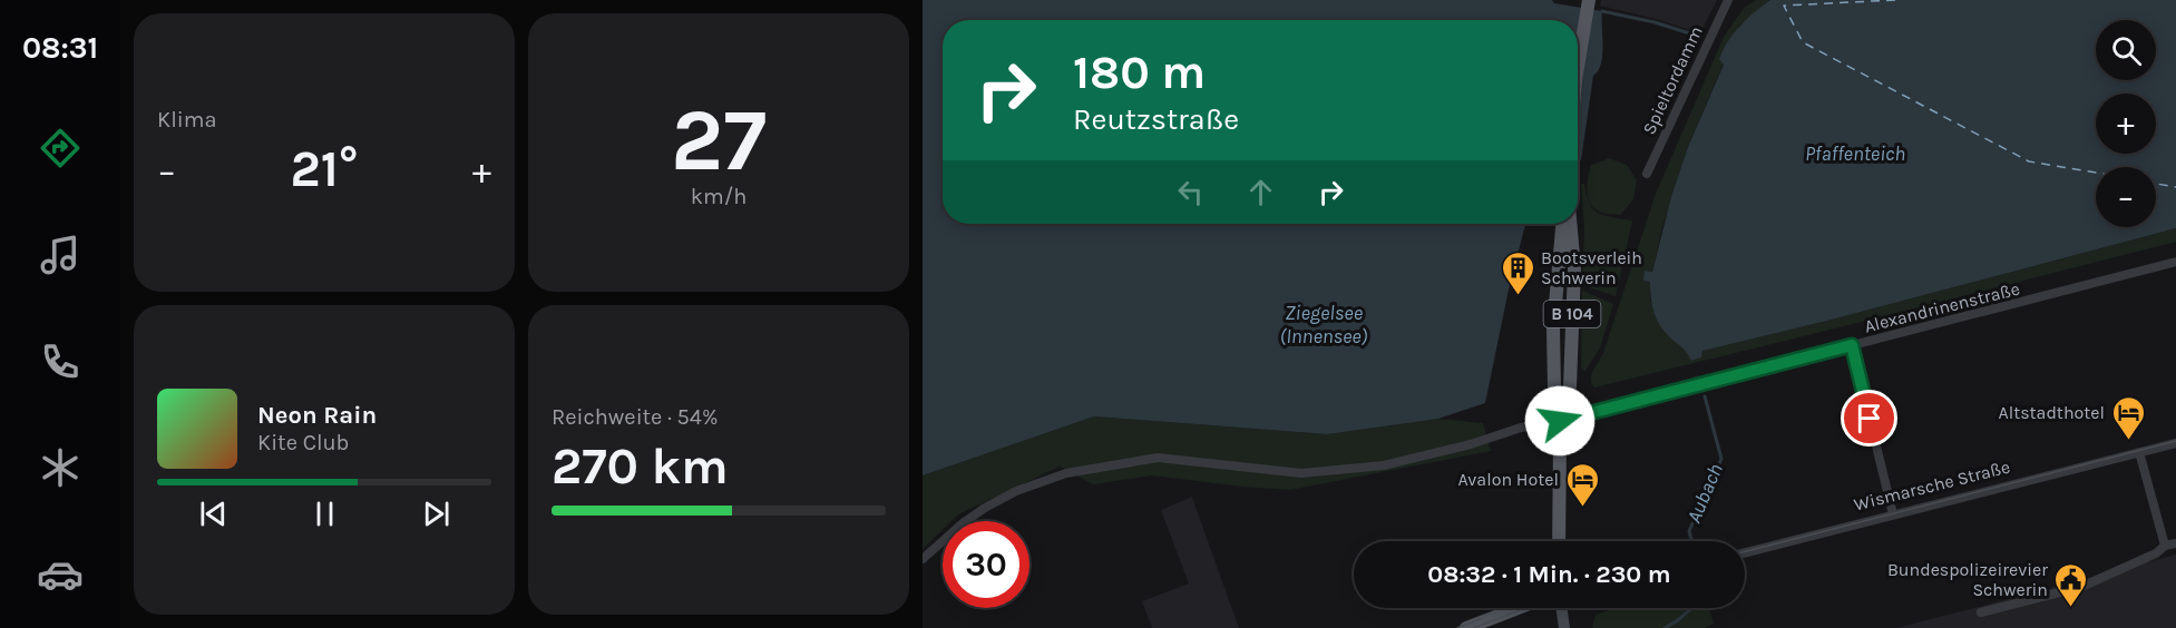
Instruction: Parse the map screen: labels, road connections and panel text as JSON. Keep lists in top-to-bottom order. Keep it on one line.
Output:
{"streets":{"main road":["B 104"],"street":["Spieltordamm","Alexandrinenstraße","Wismarsche Straße"]},"crossings":[["Alexandrinenstraße","B 104"]],"water":["Pfaffenteich","Ziegelsee (Innensee)","Aubach"],"places":{"building":["Bootsverleih Schwerin"],"hotel":["Altstadthotel","Avalon Hotel"],"public building":["Bundespolizeirevier Schwerin"]},"page":{"tabs":"08:31","tile":["Klima",["27","km/h"],["Reichweite · 54%","270 km"]],"map_buttons":["+","−"],"turn":["180 m","Reutzstraße"],"heat":["−","21°","+"],"song":["Neon Rain","Kite Club"],"limit":"30","trip":"08:32 · 1 Min. · 230 m"}}
